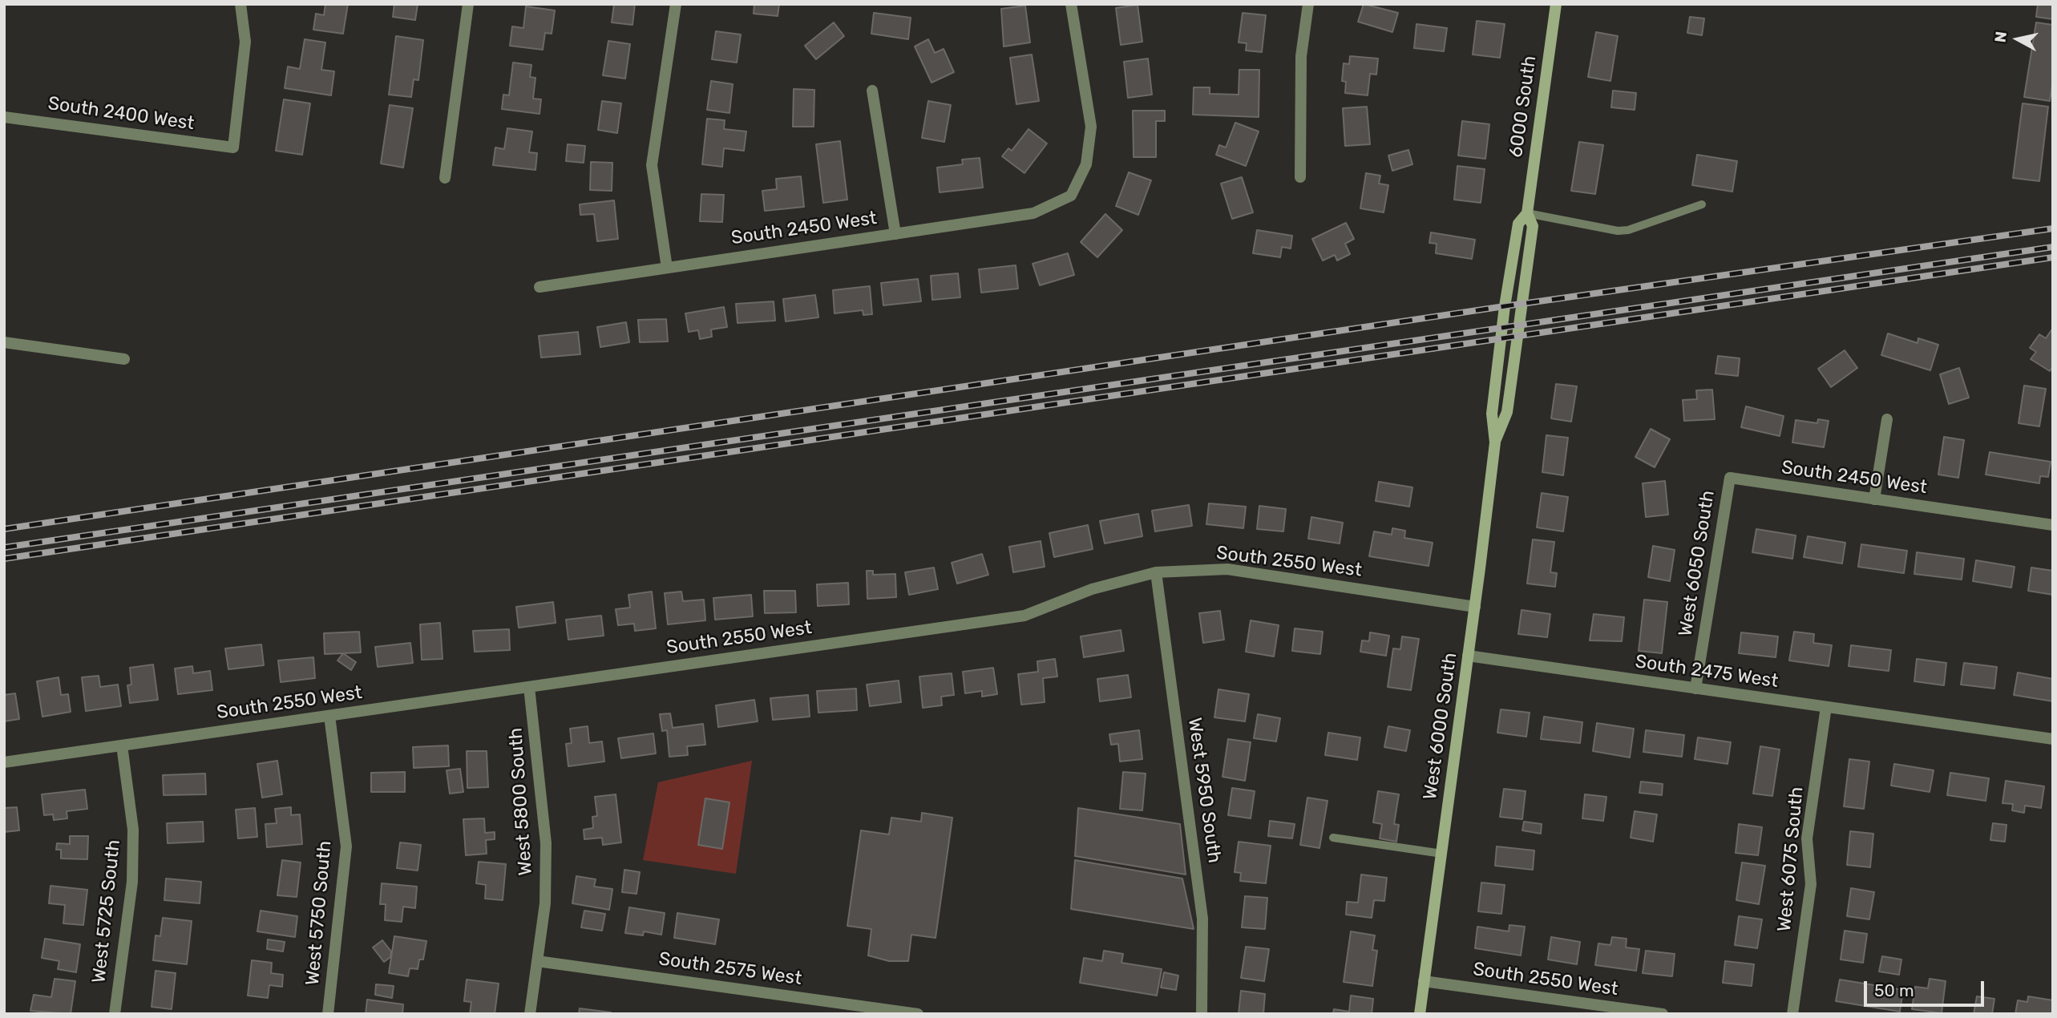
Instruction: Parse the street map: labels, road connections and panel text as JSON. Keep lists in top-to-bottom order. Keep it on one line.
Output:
{"streets":{"street":["6000 South","South 2400 West","South 2450 West","South 2550 West","West 6050 South","South 2475 West","West 6000 South","West 5950 South","West 5800 South","West 6075 South","West 5725 South","West 5750 South","South 2575 West"]},"crossings":[["6000 South","West 6000 South"],["South 2450 West","West 6050 South"],["South 2550 West","West 6000 South"],["South 2550 West","West 5950 South"],["South 2550 West","West 5800 South"],["South 2550 West","West 5725 South"],["South 2550 West","West 5750 South"],["West 6050 South","South 2475 West"],["South 2475 West","West 6000 South"],["South 2475 West","West 6075 South"],["West 5800 South","South 2575 West"]],"scale_bar":"50 m","north":"left"}
